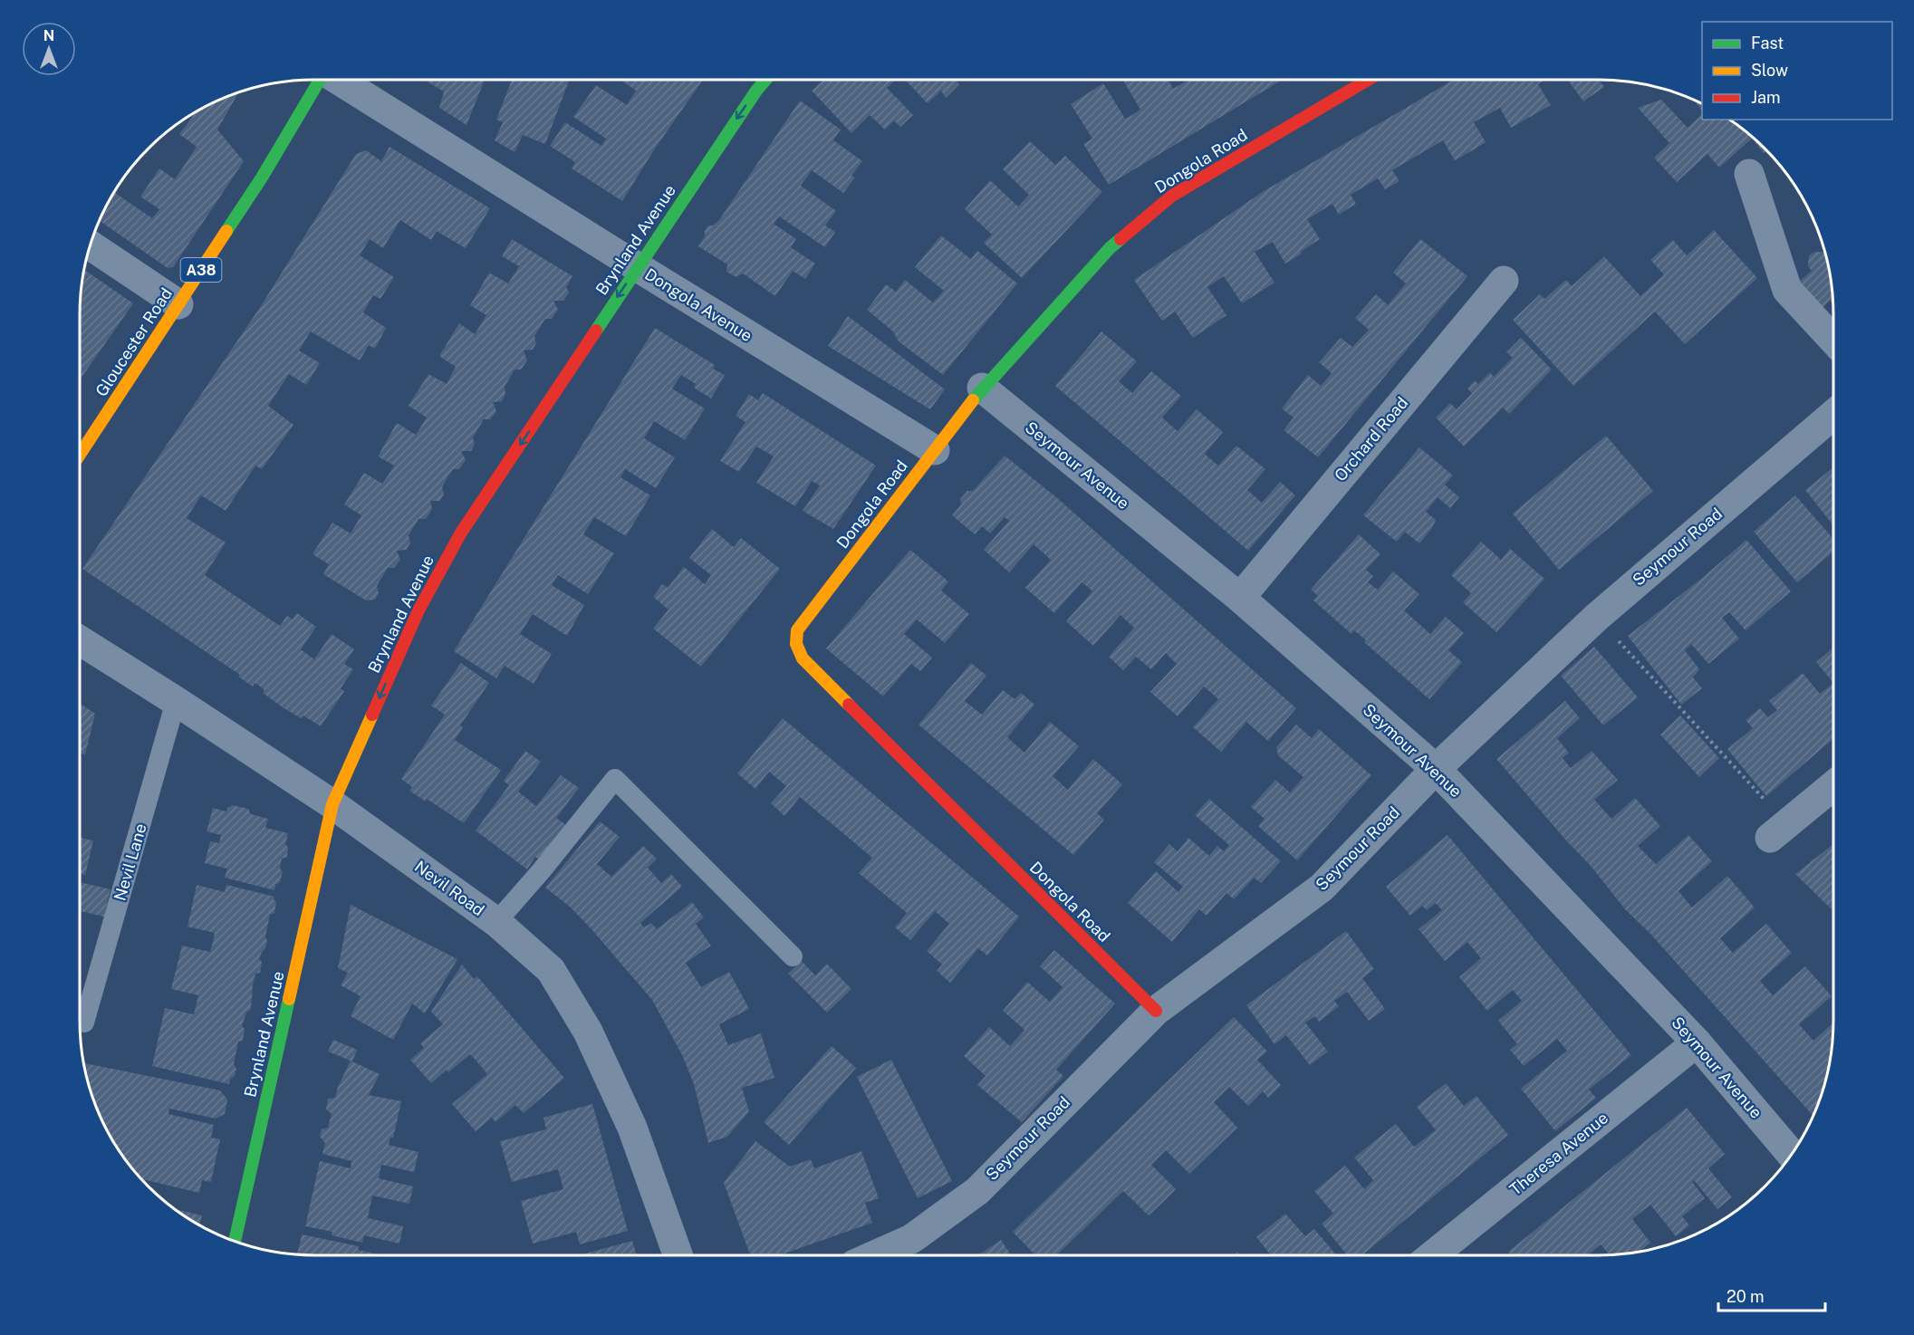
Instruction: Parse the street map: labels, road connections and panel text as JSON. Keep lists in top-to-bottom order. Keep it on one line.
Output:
{"streets":{"street":["Dongola Road","Brynland Avenue","A38","Dongola Avenue","Gloucester Road","Orchard Road","Seymour Avenue","Seymour Road","Nevil Road","Theresa Avenue"],"lane":["Nevil Lane"]},"crossings":[["Dongola Road","Dongola Avenue"],["Dongola Road","Seymour Avenue"],["Dongola Road","Seymour Road"],["Brynland Avenue","Dongola Avenue"],["Brynland Avenue","Nevil Road"],["Orchard Road","Seymour Avenue"],["Seymour Avenue","Seymour Road"],["Seymour Avenue","Theresa Avenue"],["Nevil Lane","Nevil Road"]],"one_way":["Brynland Avenue"],"legend":["Fast","Slow","Jam"],"scale_bar":"20 m","north":"top"}
